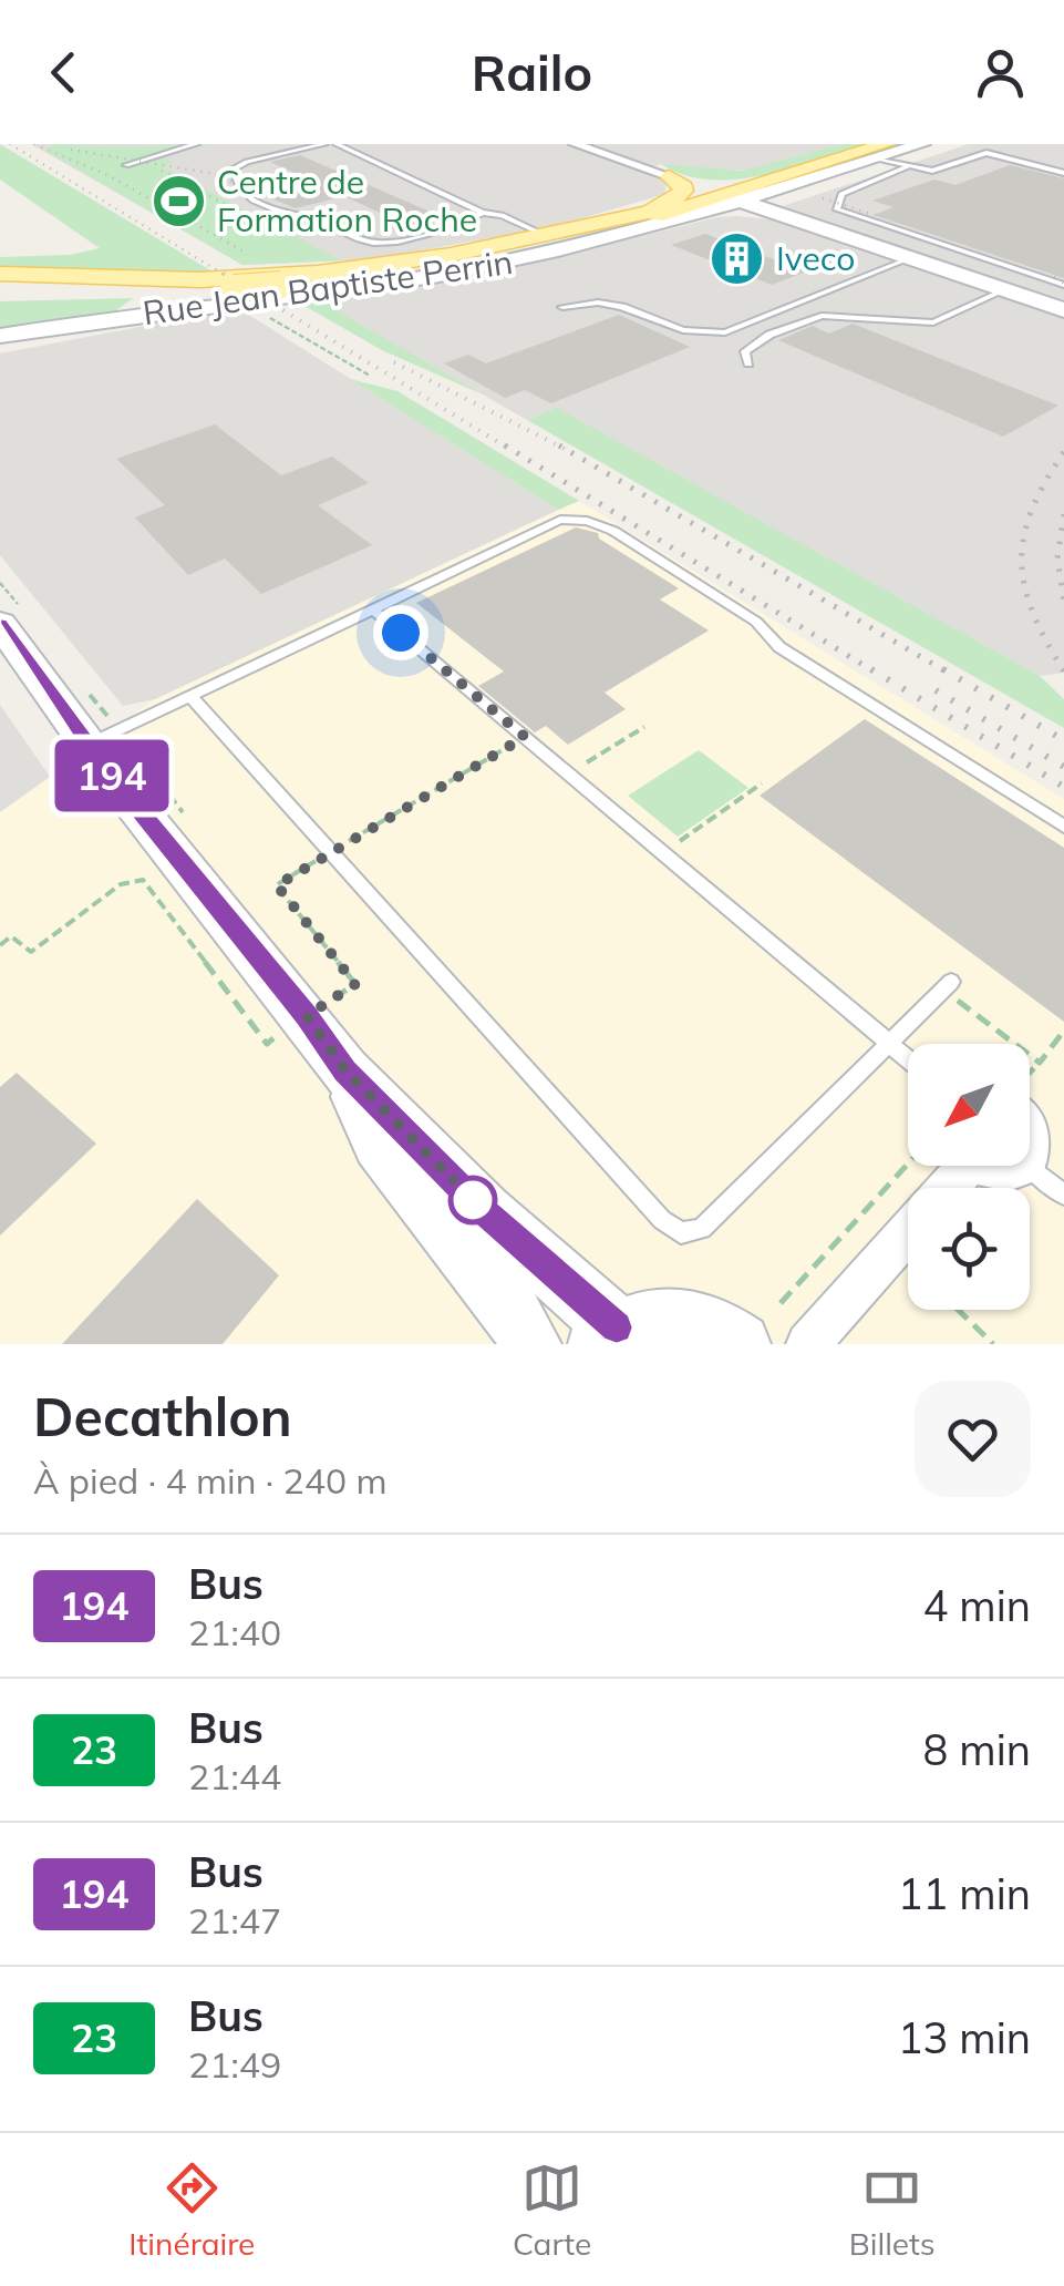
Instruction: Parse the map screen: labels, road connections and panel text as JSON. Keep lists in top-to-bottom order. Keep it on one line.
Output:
{"streets":{"main road":["Rue Jean Baptiste Perrin"]},"places":{"sports":["Centre de Formation Roche"],"building":["Iveco"]},"lines":["bus line 194"],"north":"bottom left","page":{"header":"Railo","on_map":"194","heading":["Decathlon","À pied · 4 min · 240 m"],"list":[{"mark":"194","name":"Bus","note":"21:40","value":"4 min"},{"mark":"23","name":"Bus","note":"21:44","value":"8 min"},{"mark":"194","name":"Bus","note":"21:47","value":"11 min"},{"mark":"23","name":"Bus","note":"21:49","value":"13 min"}],"tabs":["Itinéraire","Carte","Billets"]}}
